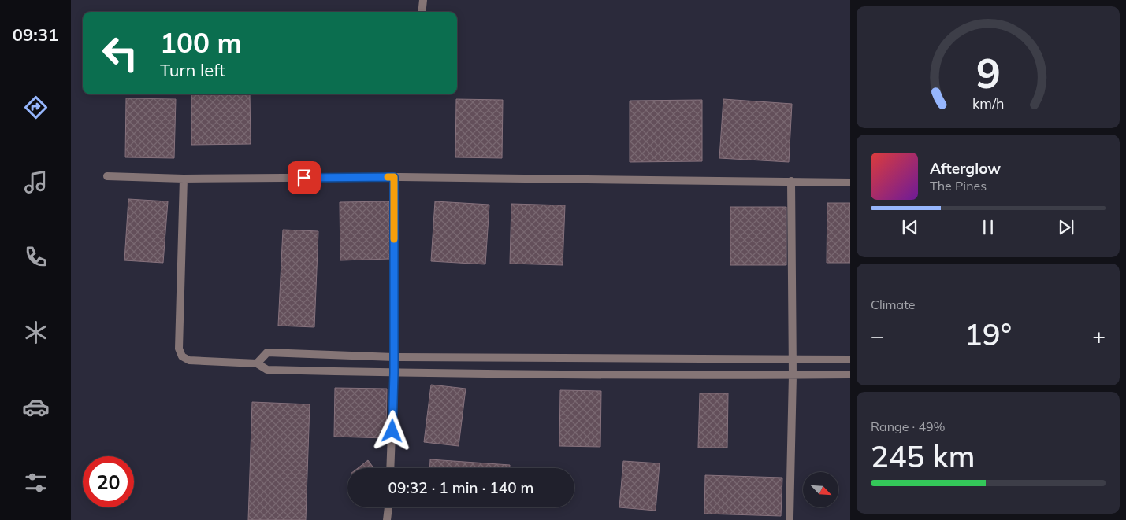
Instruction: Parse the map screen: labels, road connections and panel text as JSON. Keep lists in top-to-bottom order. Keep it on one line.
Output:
{"north":"bottom right","page":{"tabs":"09:31","turn":["100 m","Turn left"],"song":["Afterglow","The Pines"],"tile":["Climate",["Range · 49%","245 km"]],"heat":["−","19°","+"],"limit":"20","trip":"09:32 · 1 min · 140 m","gauge":["9","km/h"]}}
